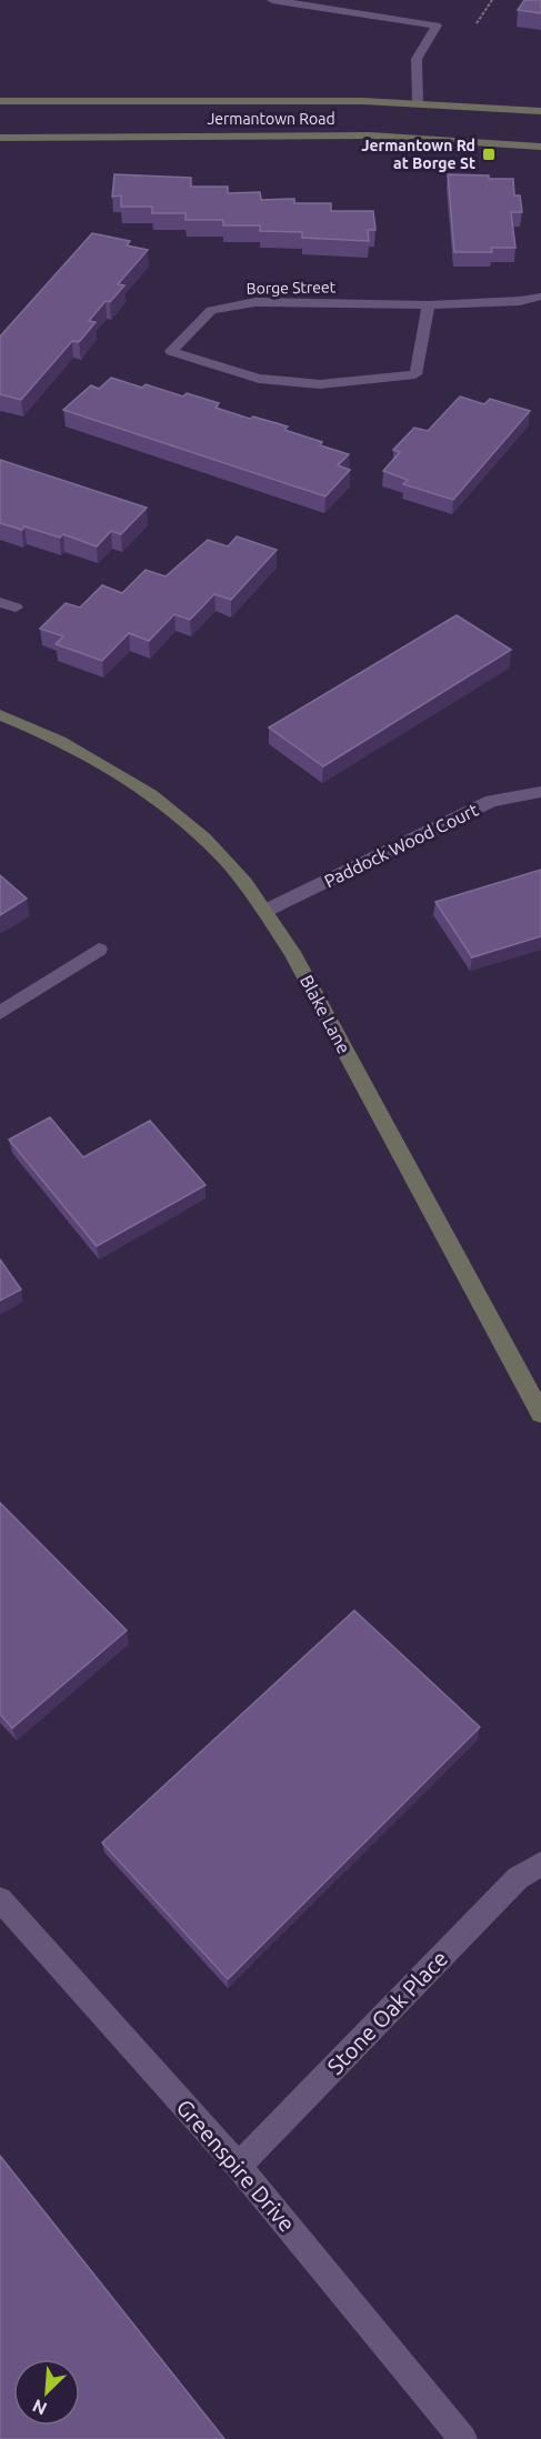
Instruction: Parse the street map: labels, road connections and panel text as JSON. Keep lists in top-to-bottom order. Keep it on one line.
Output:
{"streets":{"main road":["Jermantown Road","Blake Lane"],"street":["Borge Street","Paddock Wood Court","Stone Oak Place","Greenspire Drive"]},"crossings":[["Paddock Wood Court","Blake Lane"],["Stone Oak Place","Greenspire Drive"]],"places":{"transit":["Jermantown Rd at Borge St"]},"north":"bottom left"}
